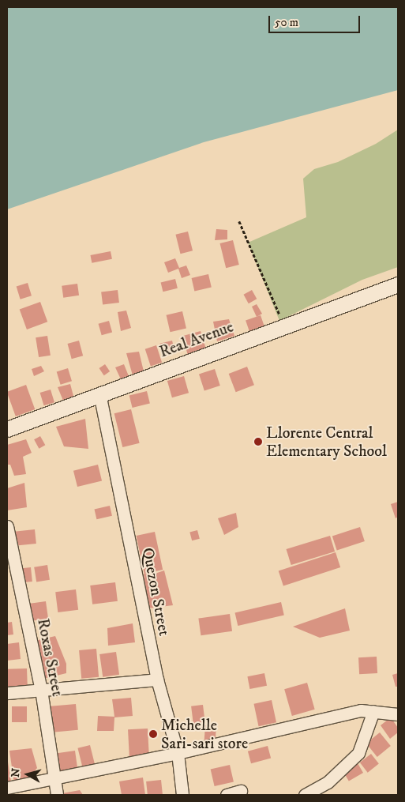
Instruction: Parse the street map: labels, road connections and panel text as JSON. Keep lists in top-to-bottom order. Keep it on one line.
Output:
{"streets":{"street":["Real Avenue","Quezon Street","Roxas Street"]},"crossings":[["Real Avenue","Quezon Street"]],"places":["Llorente Central Elementary School","Michelle Sari-sari store"],"scale_bar":"50 m","north":"left"}
